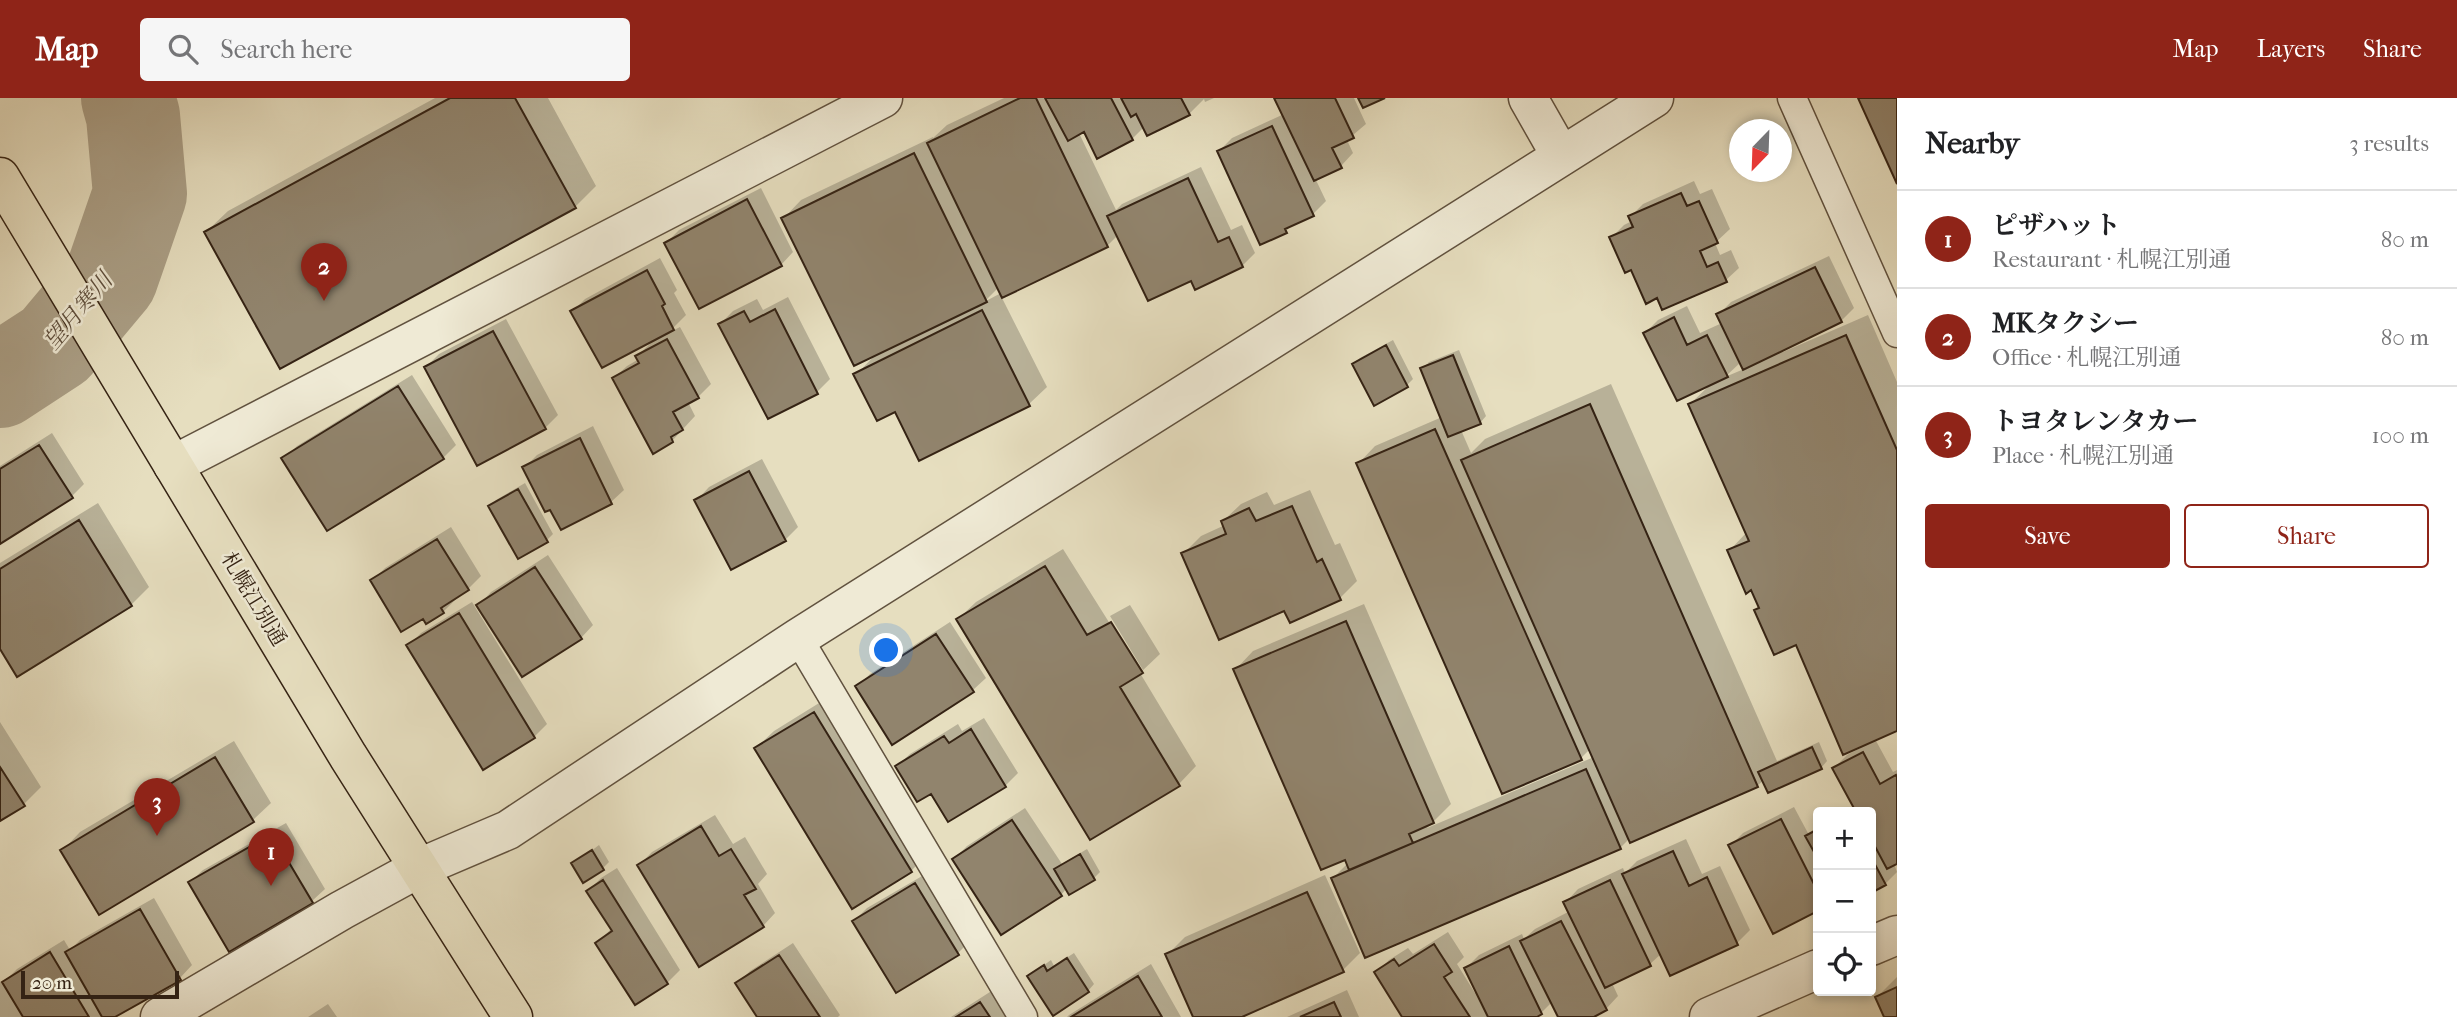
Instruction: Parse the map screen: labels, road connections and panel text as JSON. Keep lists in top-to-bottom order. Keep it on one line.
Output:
{"streets":{"highway":["札幌江別通"]},"water":["望月寒川"],"scale_bar":"20 m","north":"bottom left","page":{"header":"Map","search":"Search here","nav":["Map","Layers","Share"],"heading":["Nearby","3 results"],"list":[{"mark":"1","name":"ピザハット","note":"Restaurant · 札幌江別通","value":"80 m"},{"mark":"2","name":"MKタクシー","note":"Office · 札幌江別通","value":"80 m"},{"mark":"3","name":"トヨタレンタカー","note":"Place · 札幌江別通","value":"100 m"}],"pins":["2","3","1"],"buttons":["Save","Share"],"map_buttons":["+","−"],"scale":"20 m"}}
